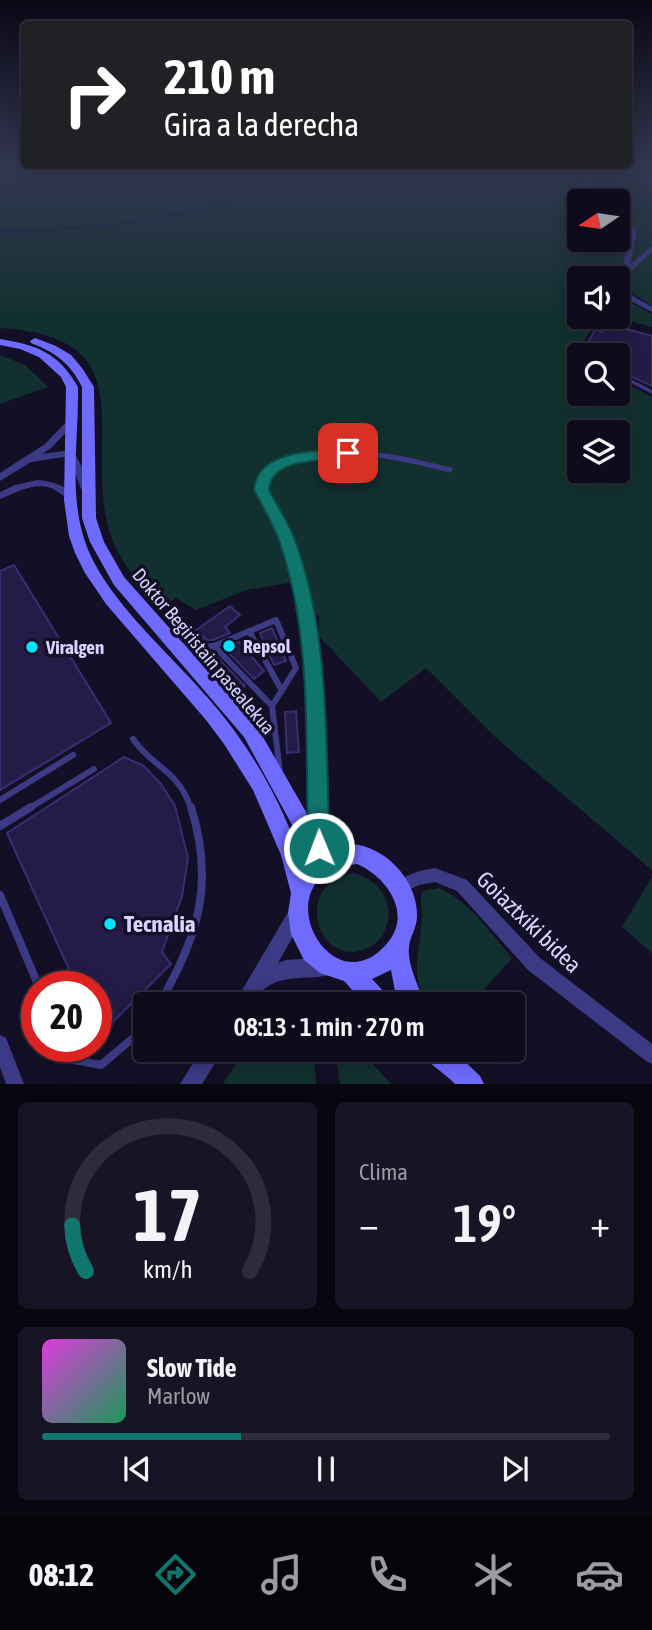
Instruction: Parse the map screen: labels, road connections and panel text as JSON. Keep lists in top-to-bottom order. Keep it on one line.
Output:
{"streets":{"main road":["Doktor Begiristain pasealekua"],"street":["Goiaztxiki bidea"]},"crossings":[["Doktor Begiristain pasealekua","Goiaztxiki bidea"]],"places":["Repsol","Viralgen","Tecnalia"],"north":"left","page":{"turn":["210 m","Gira a la derecha"],"limit":"20","trip":"08:13 · 1 min · 270 m","tile":"Clima","heat":["−","19°","+"],"song":["Slow Tide","Marlow"],"tabs":"08:12","gauge":["17","km/h"]}}
